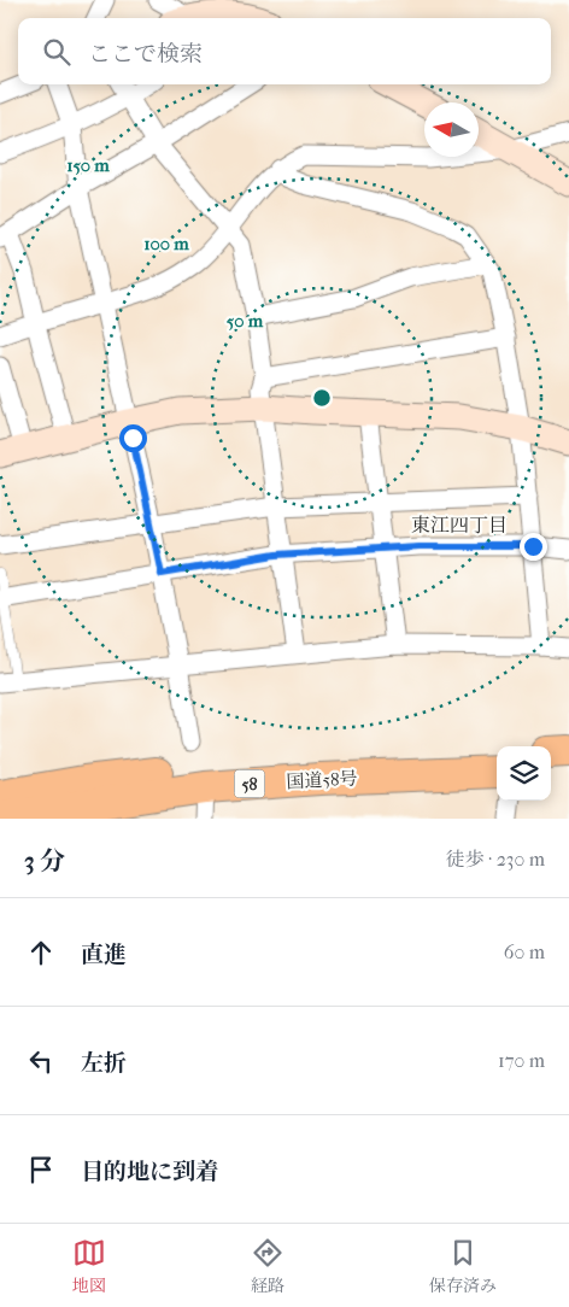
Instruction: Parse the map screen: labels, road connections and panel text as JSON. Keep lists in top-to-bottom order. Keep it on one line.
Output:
{"streets":{"highway":["国道58号","58"]},"districts":["東江四丁目"],"north":"left","page":{"search":"ここで検索","heading":["3 分","徒歩 · 230 m"],"list":[["直進","60 m"],["左折","170 m"],"目的地に到着"],"nav":["地図","経路","保存済み"]},"rings":["150 m","100 m","50 m"]}
